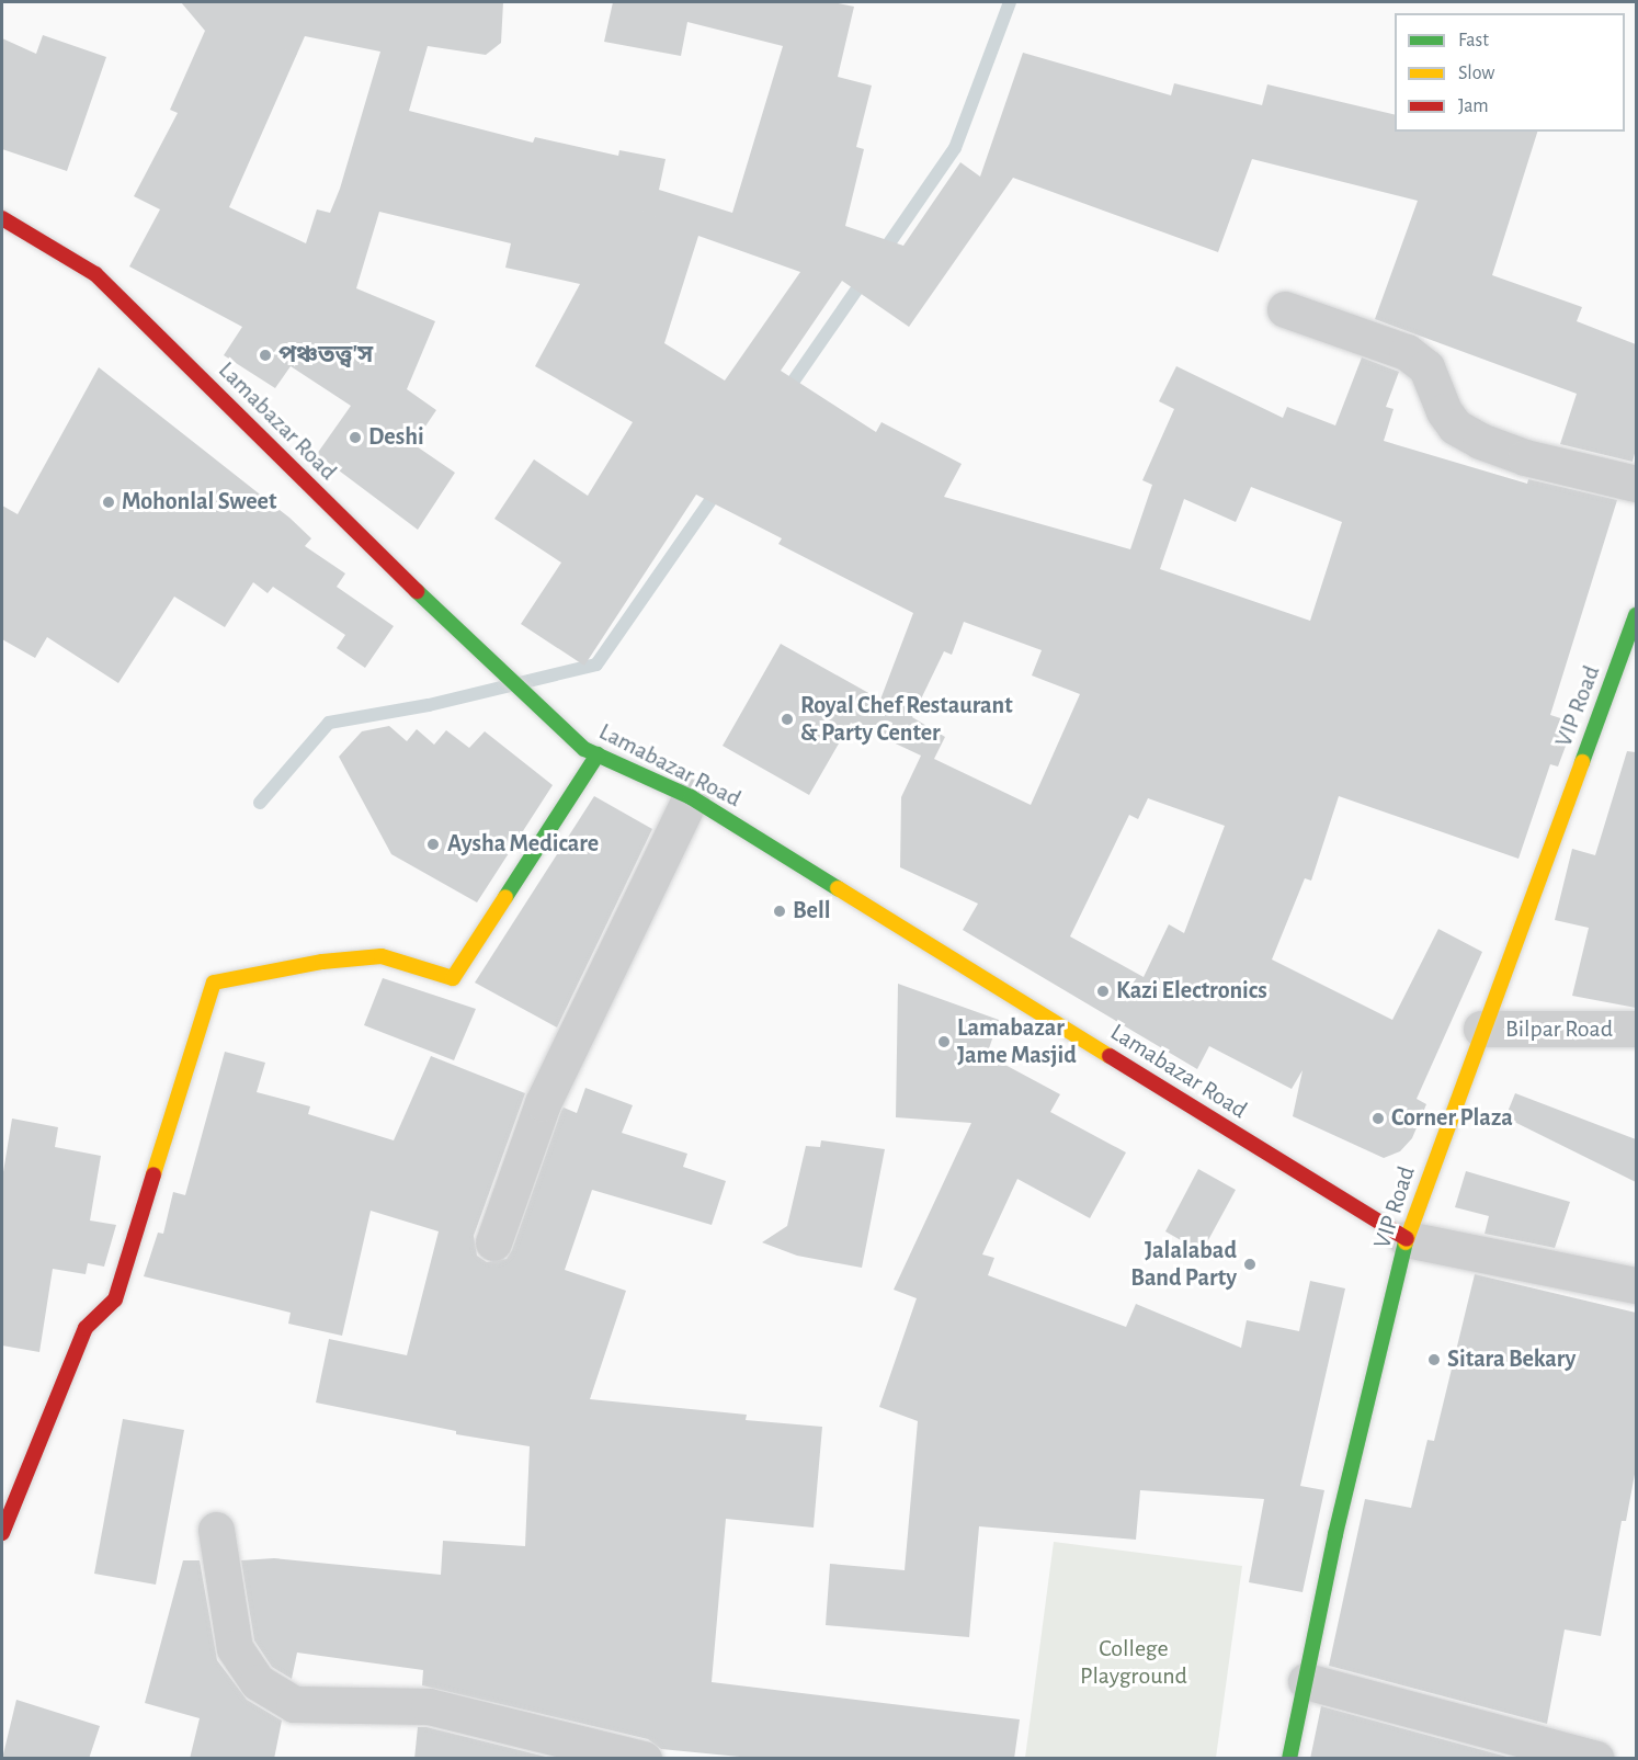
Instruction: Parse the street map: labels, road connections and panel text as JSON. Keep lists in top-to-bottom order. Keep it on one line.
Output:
{"streets":{"street":["Lamabazar Road","VIP Road","Bilpar Road"]},"crossings":[["Lamabazar Road","VIP Road"],["VIP Road","Bilpar Road"]],"parks":["College Playground"],"places":["পঞ্চতত্ত্ব'স","Deshi","Mohonlal Sweet","Royal Chef Restaurant & Party Center","Aysha Medicare","Bell","Kazi Electronics","Lamabazar Jame Masjid","Corner Plaza","Jalalabad Band Party","Sitara Bekary"],"legend":["Fast","Slow","Jam"]}
